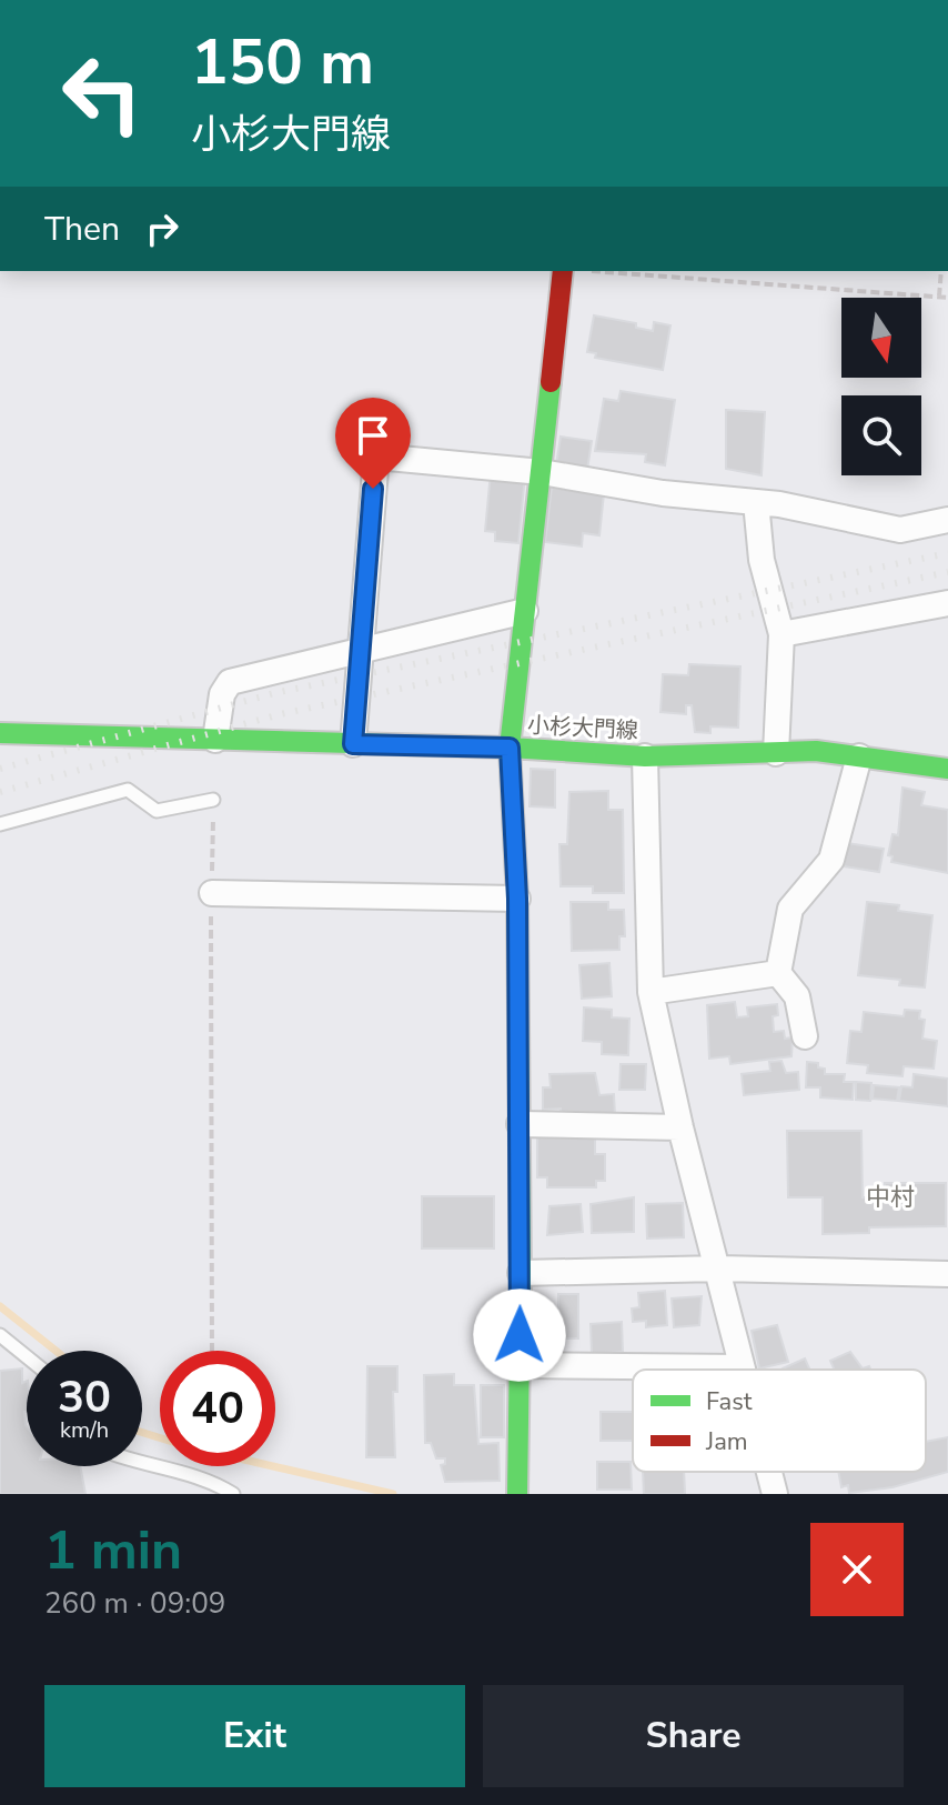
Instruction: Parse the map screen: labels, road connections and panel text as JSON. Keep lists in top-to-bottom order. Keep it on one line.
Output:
{"streets":{"street":["小杉大門線"]},"districts":["中村"],"legend":["Fast","Jam"],"north":"bottom","page":{"turn":["150 m","小杉大門線"],"then":"Then","speed":"30 km/h","limit":"40","heading":["1 min","260 m · 09:09"],"buttons":["Exit","Share"]}}
